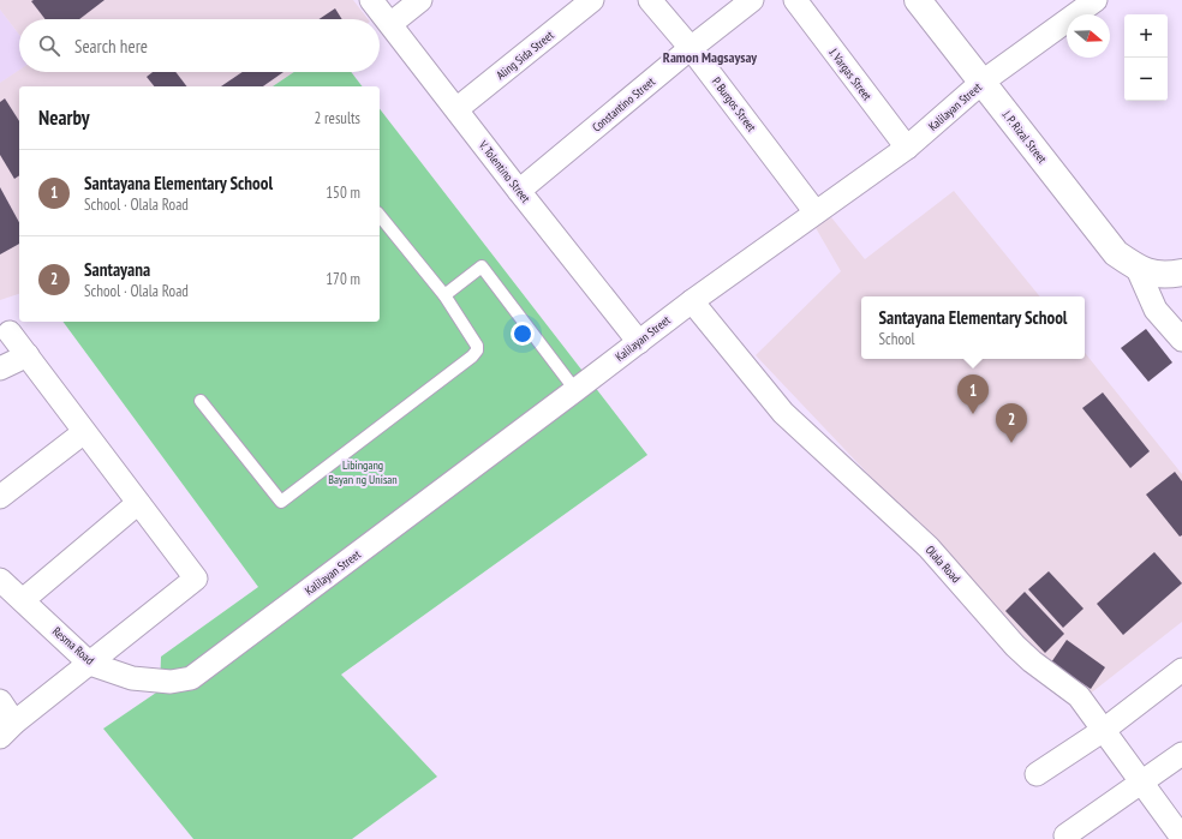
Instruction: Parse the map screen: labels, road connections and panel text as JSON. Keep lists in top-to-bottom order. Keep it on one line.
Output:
{"streets":{"main road":["J. P. Rizal Street"],"street":["Aling Sida Street","J. Vargas Street","Constantino Street","P. Burgos Street","Kalilayan Street","V. Tolentino Street","Olala Road","Resma Road"]},"crossings":[["Aling Sida Street","V. Tolentino Street"],["J. Vargas Street","Kalilayan Street"],["Constantino Street","P. Burgos Street"],["Constantino Street","V. Tolentino Street"],["P. Burgos Street","Kalilayan Street"],["Kalilayan Street","J. P. Rizal Street"],["Kalilayan Street","V. Tolentino Street"],["Kalilayan Street","Olala Road"],["Kalilayan Street","Resma Road"]],"districts":["Ramon Magsaysay"],"parks":["Libingang Bayan ng Unisan"],"north":"right","page":{"map_buttons":["+","−"],"search":"Search here","heading":["Nearby","2 results"],"list":[{"mark":"1","name":"Santayana Elementary School","note":"School · Olala Road","value":"150 m"},{"mark":"2","name":"Santayana","note":"School · Olala Road","value":"170 m"}],"popup":["Santayana Elementary School","School"],"pins":["1","2"]}}
